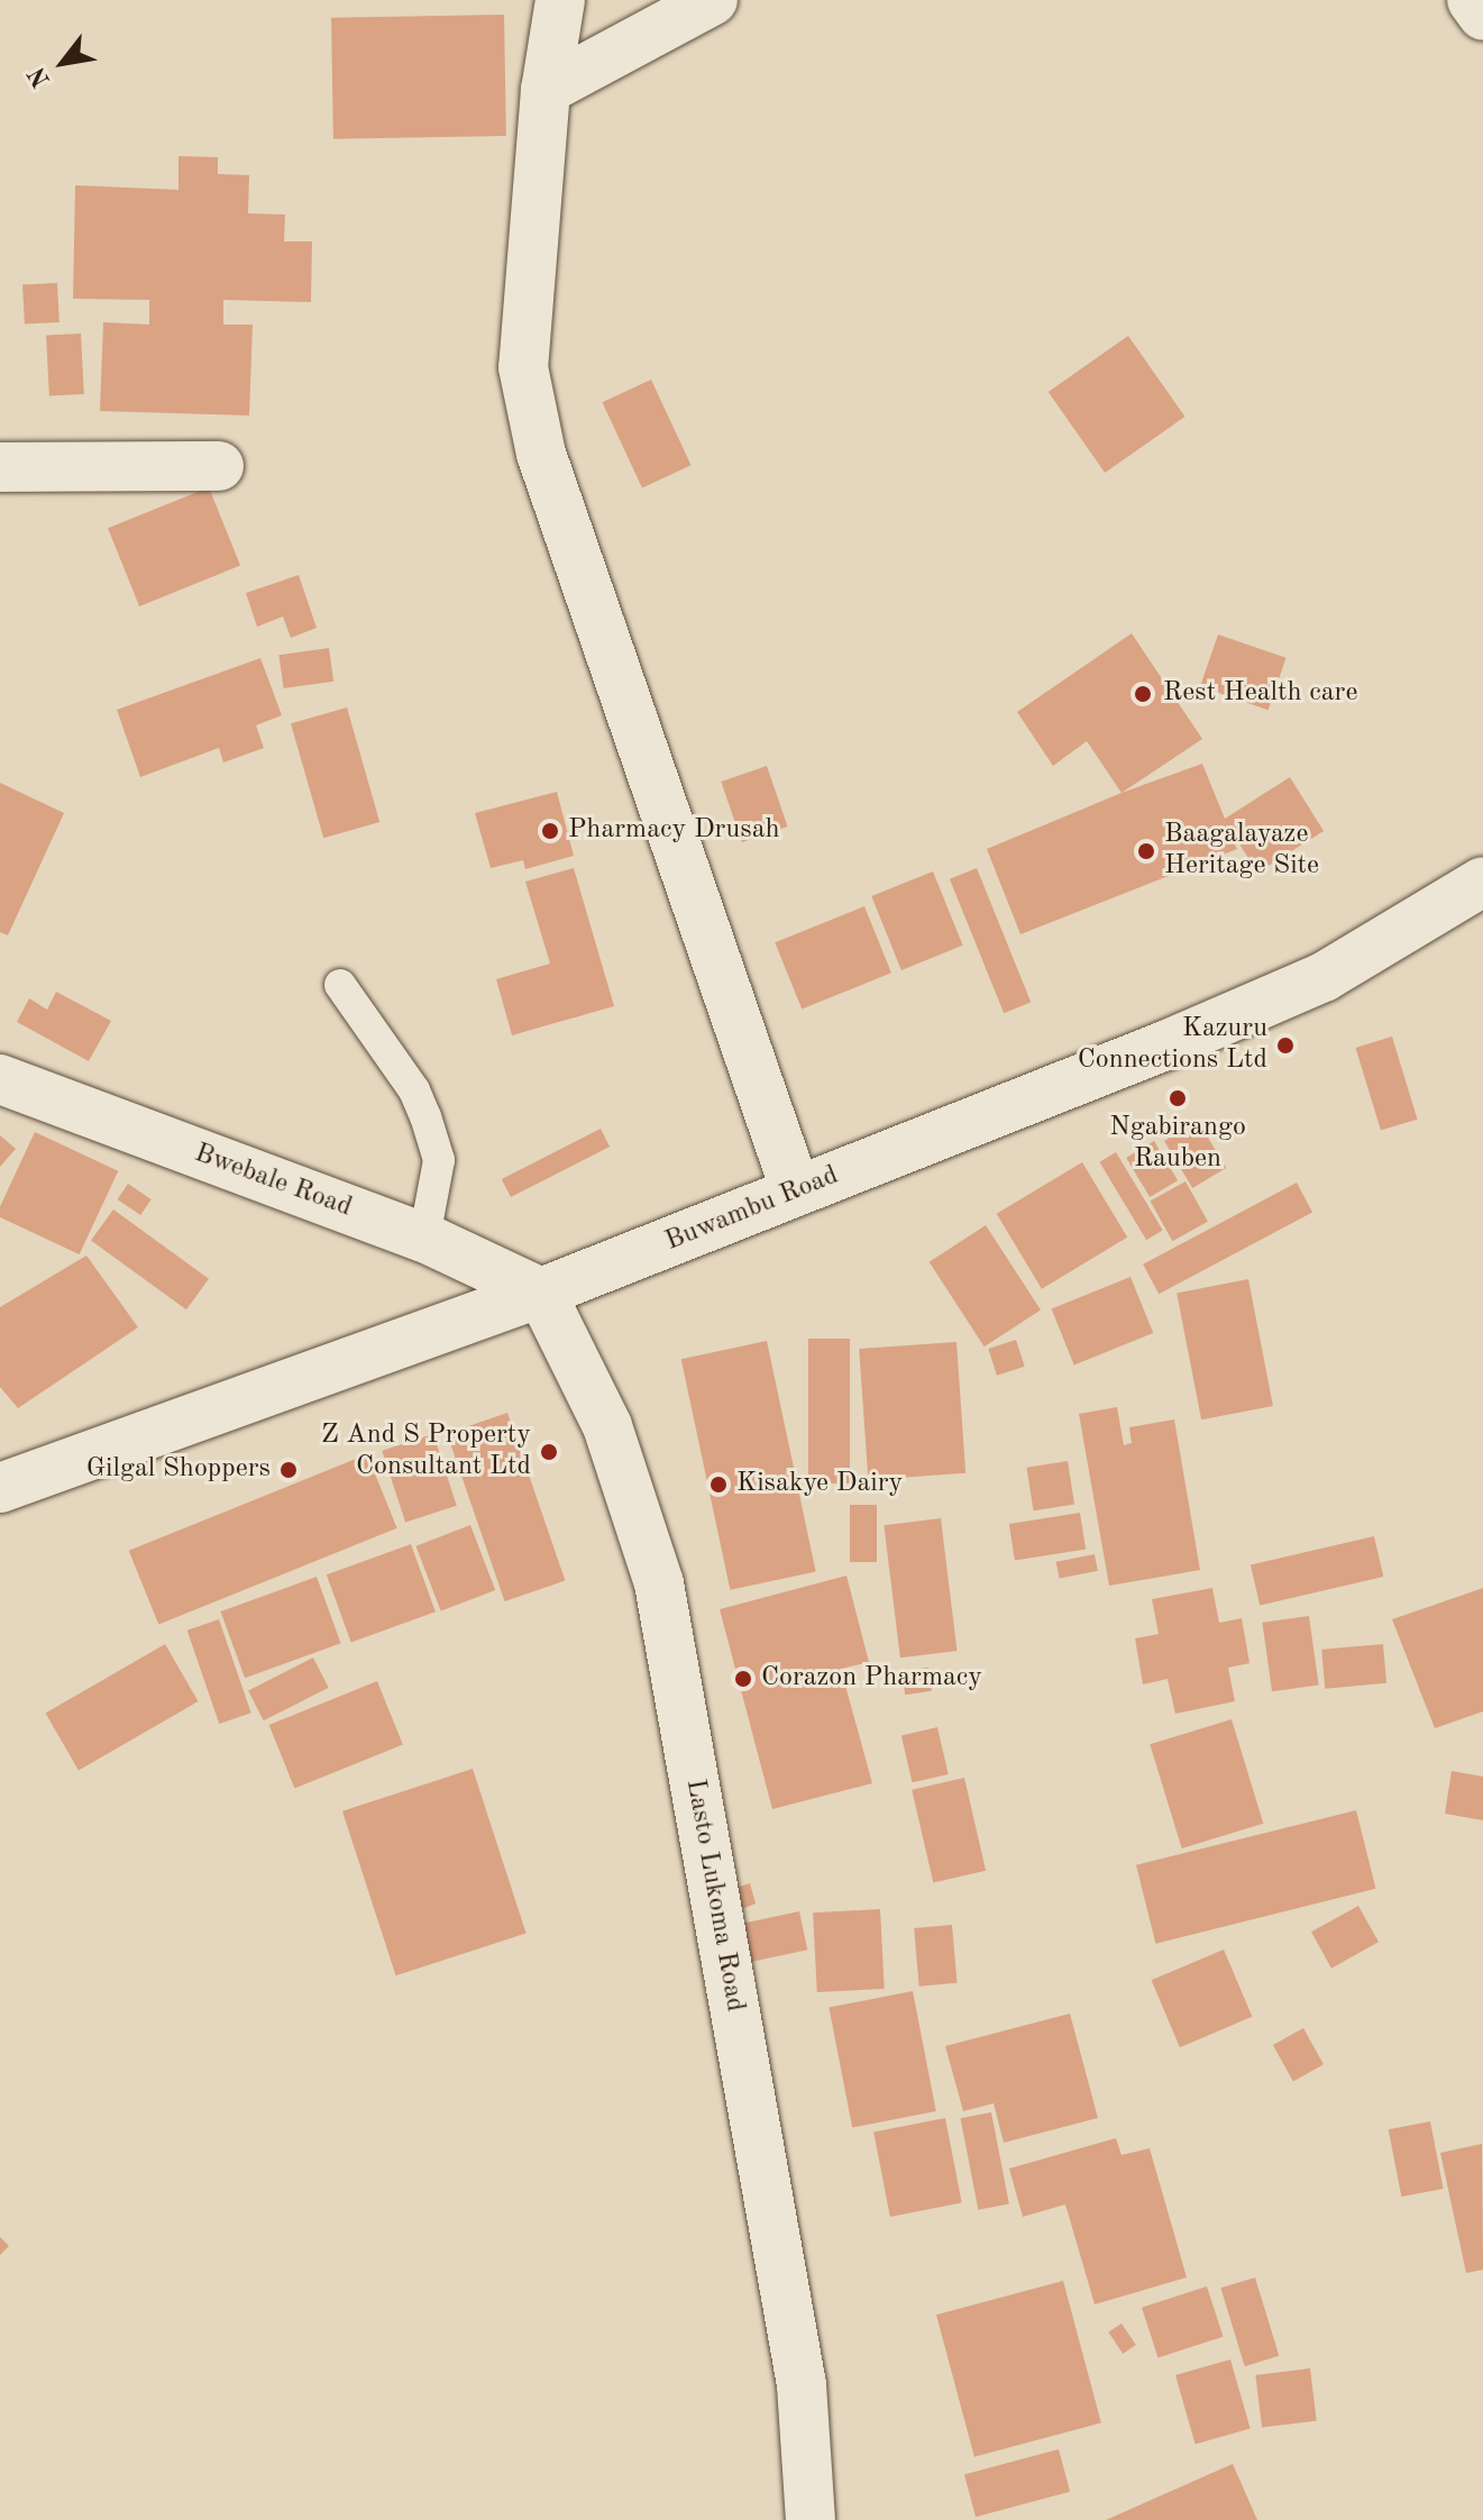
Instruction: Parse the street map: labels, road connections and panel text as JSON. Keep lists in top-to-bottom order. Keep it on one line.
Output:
{"streets":{"street":["Bwebale Road","Buwambu Road","Lasto Lukoma Road"]},"crossings":[["Bwebale Road","Buwambu Road"],["Bwebale Road","Lasto Lukoma Road"],["Buwambu Road","Lasto Lukoma Road"]],"places":["Rest Health care","Pharmacy Drusah","Baagalayaze Heritage Site","Kazuru Connections Ltd","Ngabirango Rauben","Z And S Property Consultant Ltd","Gilgal Shoppers","Kisakye Dairy","Corazon Pharmacy"],"north":"bottom left"}
